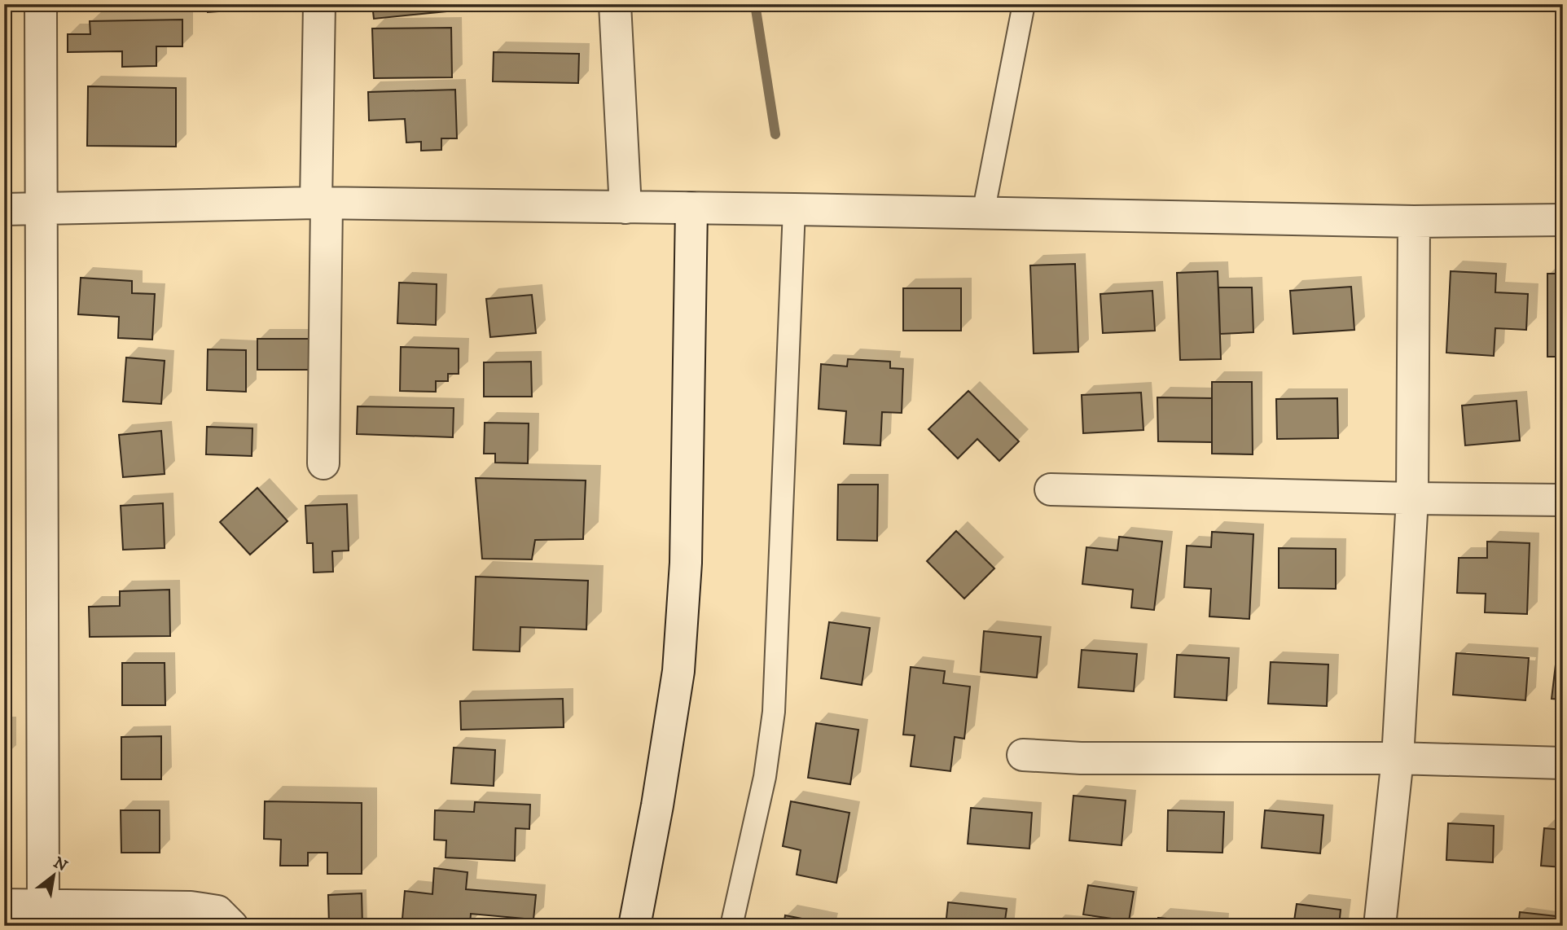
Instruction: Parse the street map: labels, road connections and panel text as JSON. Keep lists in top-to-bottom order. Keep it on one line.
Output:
{"north":"top right"}
